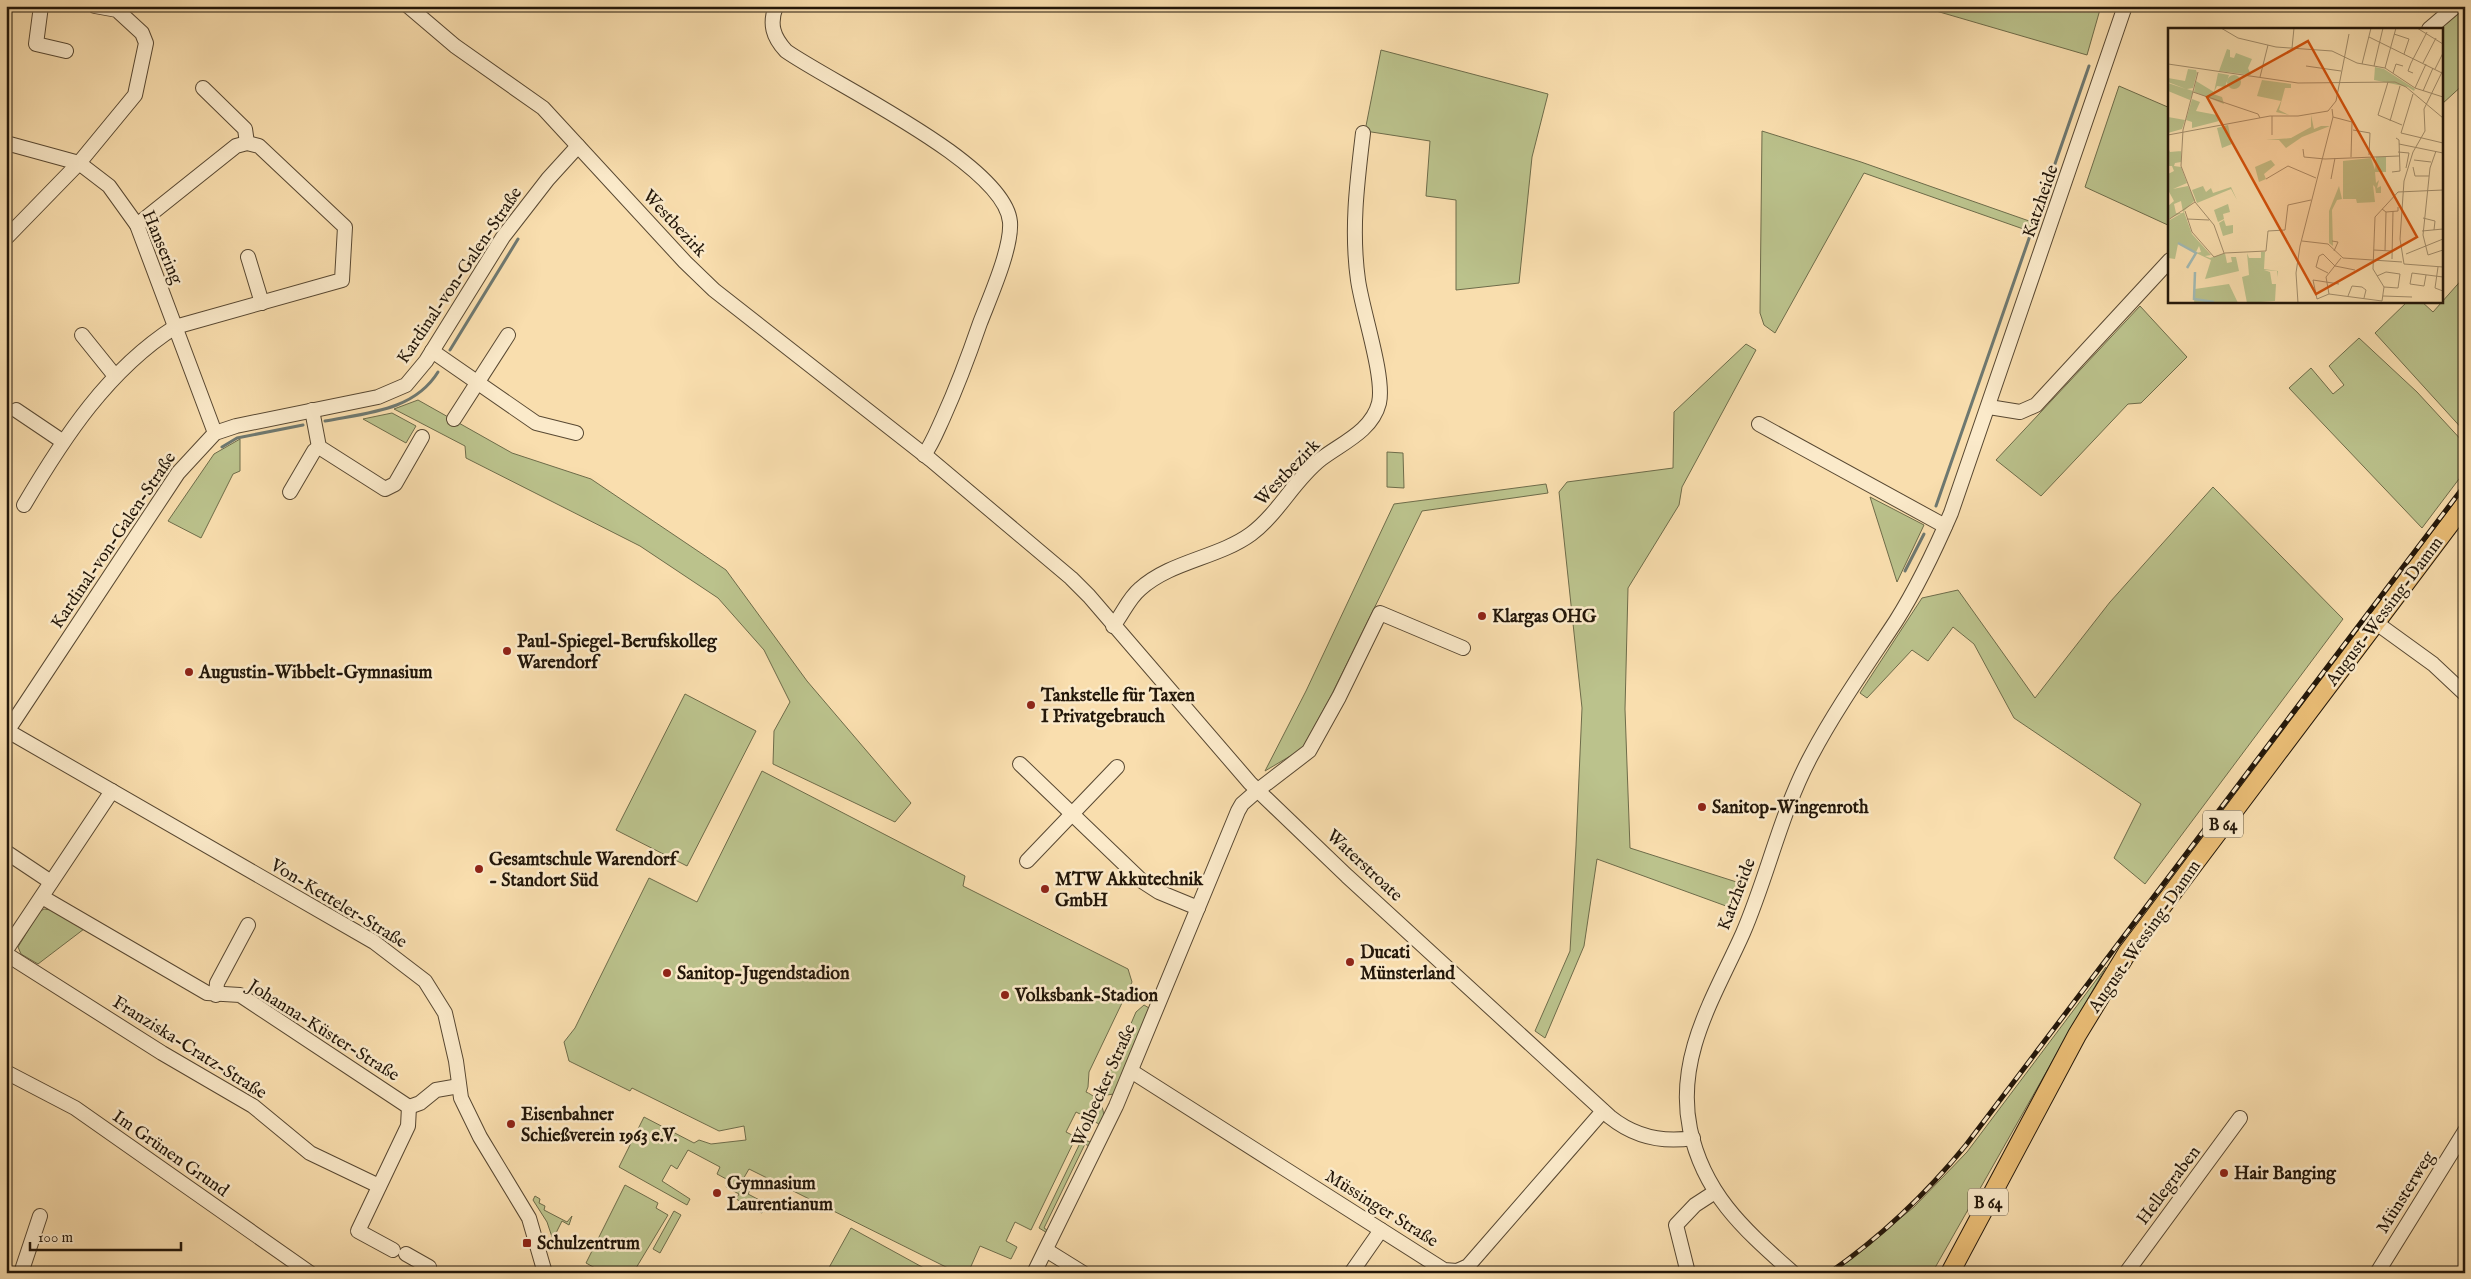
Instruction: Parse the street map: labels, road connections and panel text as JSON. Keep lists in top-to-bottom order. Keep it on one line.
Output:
{"streets":{"main road":["August-Wessing-Damm","B 64"],"street":["Katzheide","Westbezirk","Hansering","Kardinal-von-Galen-Straße","Waterstroate","Von-Ketteler-Straße","Johanna-Küster-Straße","Franziska-Cratz-Straße","Wolbecker Straße","Im Grünen Grund","Hellegraben","Münsterweg","Müssinger Straße"]},"crossings":[["Katzheide","Waterstroate"],["Westbezirk","Kardinal-von-Galen-Straße"],["Westbezirk","Waterstroate"],["Westbezirk","Wolbecker Straße"],["Hansering","Kardinal-von-Galen-Straße"],["Kardinal-von-Galen-Straße","Von-Ketteler-Straße"],["Waterstroate","Wolbecker Straße"],["Waterstroate","Müssinger Straße"],["Wolbecker Straße","Müssinger Straße"]],"places":{"other":["Klargas OHG","Paul-Spiegel-Berufskolleg Warendorf","Augustin-Wibbelt-Gymnasium","Tankstelle für Taxen I Privatgebrauch","Sanitop-Wingenroth","Gesamtschule Warendorf - Standort Süd","MTW Akkutechnik GmbH","Ducati Münsterland","Sanitop-Jugendstadion","Volksbank-Stadion","Eisenbahner Schießverein 1963 e.V.","Hair Banging","Gymnasium Laurentianum"],"transit":["Schulzentrum"]},"scale_bar":"100 m"}
